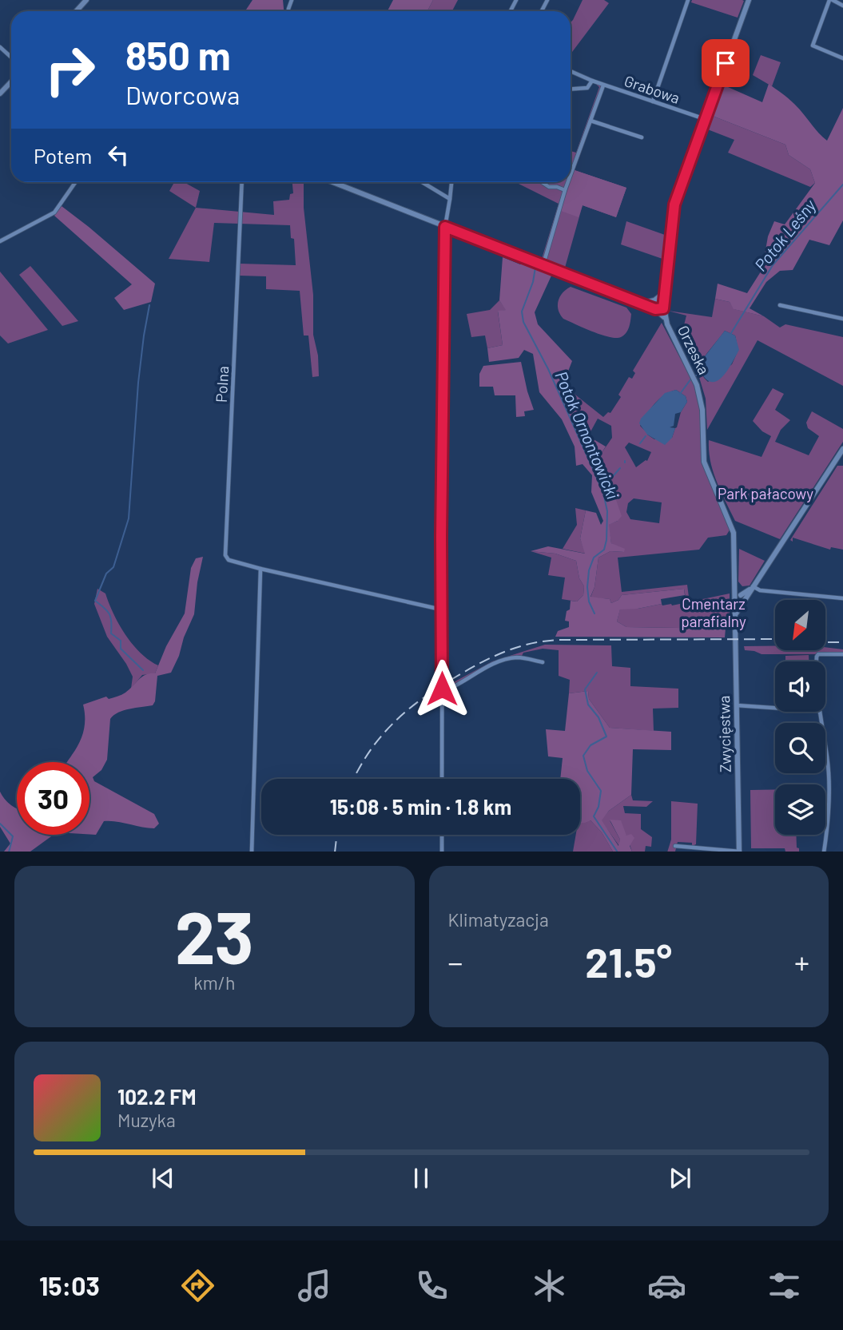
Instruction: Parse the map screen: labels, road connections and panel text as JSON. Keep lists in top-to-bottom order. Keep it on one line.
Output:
{"streets":{"street":["Grabowa","Orzeska","Polna","Zwycięstwa"]},"crossings":[["Grabowa","Orzeska"],["Orzeska","Zwycięstwa"]],"water":["Potok Leśny","Potok Ornontowicki"],"parks":["Park pałacowy","Cmentarz parafialny"],"north":"bottom left","page":{"turn":["850 m","Dworcowa"],"then":"Potem","limit":"30","trip":"15:08 · 5 min · 1.8 km","tile":[["23","km/h"],"Klimatyzacja"],"heat":["−","21.5°","+"],"song":["102.2 FM","Muzyka"],"tabs":"15:03"}}
